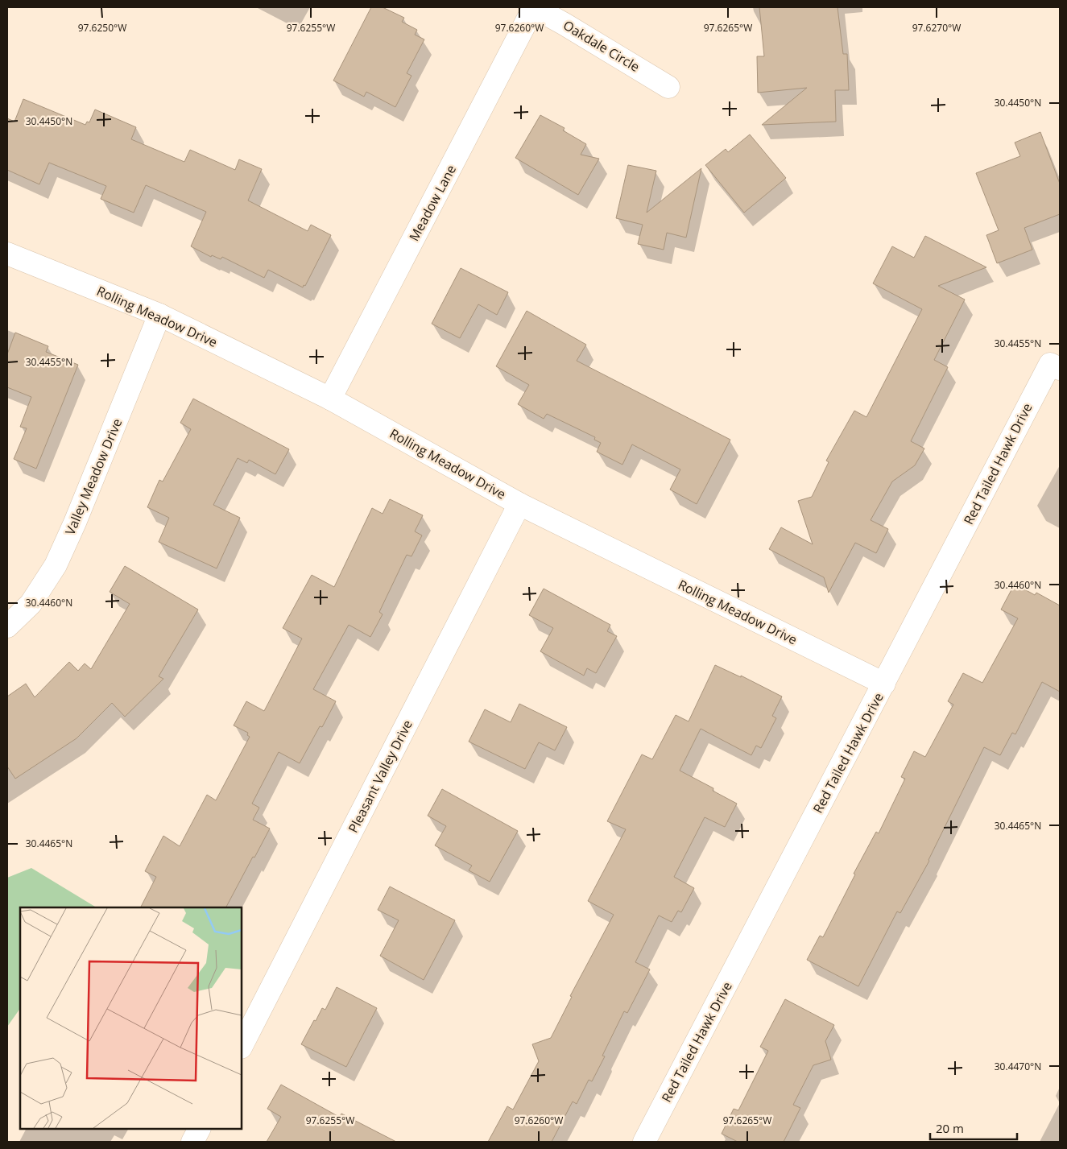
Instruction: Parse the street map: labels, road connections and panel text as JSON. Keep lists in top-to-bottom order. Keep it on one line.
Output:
{"streets":{"street":["Oakdale Circle","Meadow Lane","Rolling Meadow Drive","Red Tailed Hawk Drive","Valley Meadow Drive","Pleasant Valley Drive"]},"crossings":[["Oakdale Circle","Meadow Lane"],["Meadow Lane","Rolling Meadow Drive"],["Rolling Meadow Drive","Red Tailed Hawk Drive"],["Rolling Meadow Drive","Valley Meadow Drive"],["Rolling Meadow Drive","Pleasant Valley Drive"]],"scale_bar":"20 m","coordinates":["97.6250°W","97.6255°W","97.6260°W","97.6265°W","97.6270°W","30.4450°N","30.4455°N","30.4460°N","30.4465°N","30.4470°N"]}
